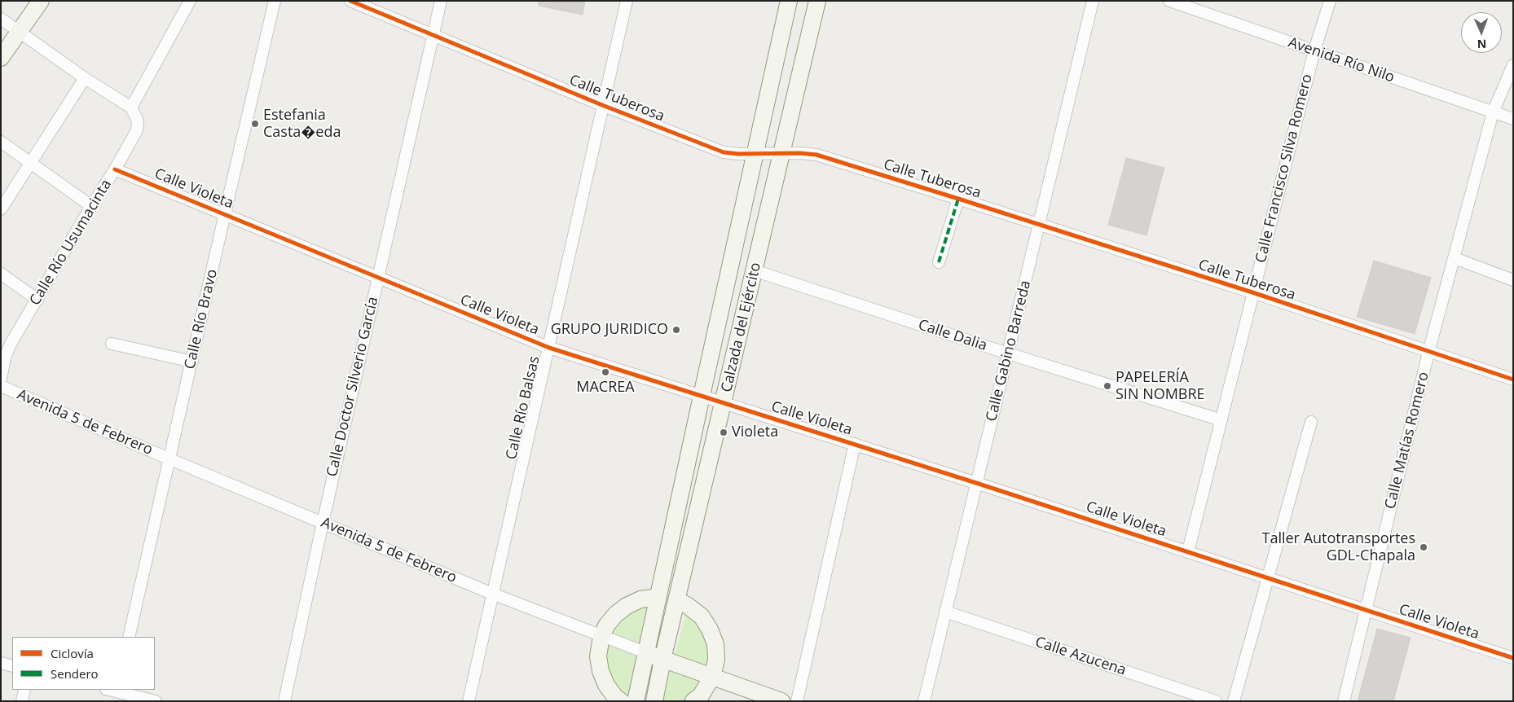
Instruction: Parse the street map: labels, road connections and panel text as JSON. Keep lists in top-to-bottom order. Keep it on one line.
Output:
{"streets":{"main road":["Calzada del Ejército","Avenida 5 de Febrero"],"street":["Avenida Río Nilo","Calle Tuberosa","Calle Francisco Silva Romero","Calle Violeta","Calle Río Usumacinta","Calle Río Bravo","Calle Dalia","Calle Gabino Barreda","Calle Doctor Silverio García","Calle Río Balsas","Calle Matías Romero","Calle Azucena"]},"crossings":[["Avenida Río Nilo","Calle Francisco Silva Romero"],["Avenida Río Nilo","Calle Matías Romero"],["Calle Tuberosa","Calle Francisco Silva Romero"],["Calle Tuberosa","Calzada del Ejército"],["Calle Tuberosa","Calle Gabino Barreda"],["Calle Tuberosa","Calle Doctor Silverio García"],["Calle Tuberosa","Calle Río Balsas"],["Calle Tuberosa","Calle Matías Romero"],["Calle Francisco Silva Romero","Calle Violeta"],["Calle Francisco Silva Romero","Calle Dalia"],["Calle Violeta","Calle Río Usumacinta"],["Calle Violeta","Calle Río Bravo"],["Calle Violeta","Calzada del Ejército"],["Calle Violeta","Calle Gabino Barreda"],["Calle Violeta","Calle Doctor Silverio García"],["Calle Violeta","Calle Río Balsas"],["Calle Violeta","Calle Matías Romero"],["Calle Río Bravo","Avenida 5 de Febrero"],["Calzada del Ejército","Calle Dalia"],["Calzada del Ejército","Avenida 5 de Febrero"],["Calle Dalia","Calle Gabino Barreda"],["Calle Gabino Barreda","Calle Azucena"],["Calle Doctor Silverio García","Avenida 5 de Febrero"],["Calle Río Balsas","Avenida 5 de Febrero"]],"places":["Estefania Casta�eda","GRUPO JURIDICO","MACREA","PAPELERÍA SIN NOMBRE","Violeta","Taller Autotransportes GDL-Chapala"],"legend":["Ciclovía","Sendero"],"north":"bottom"}
